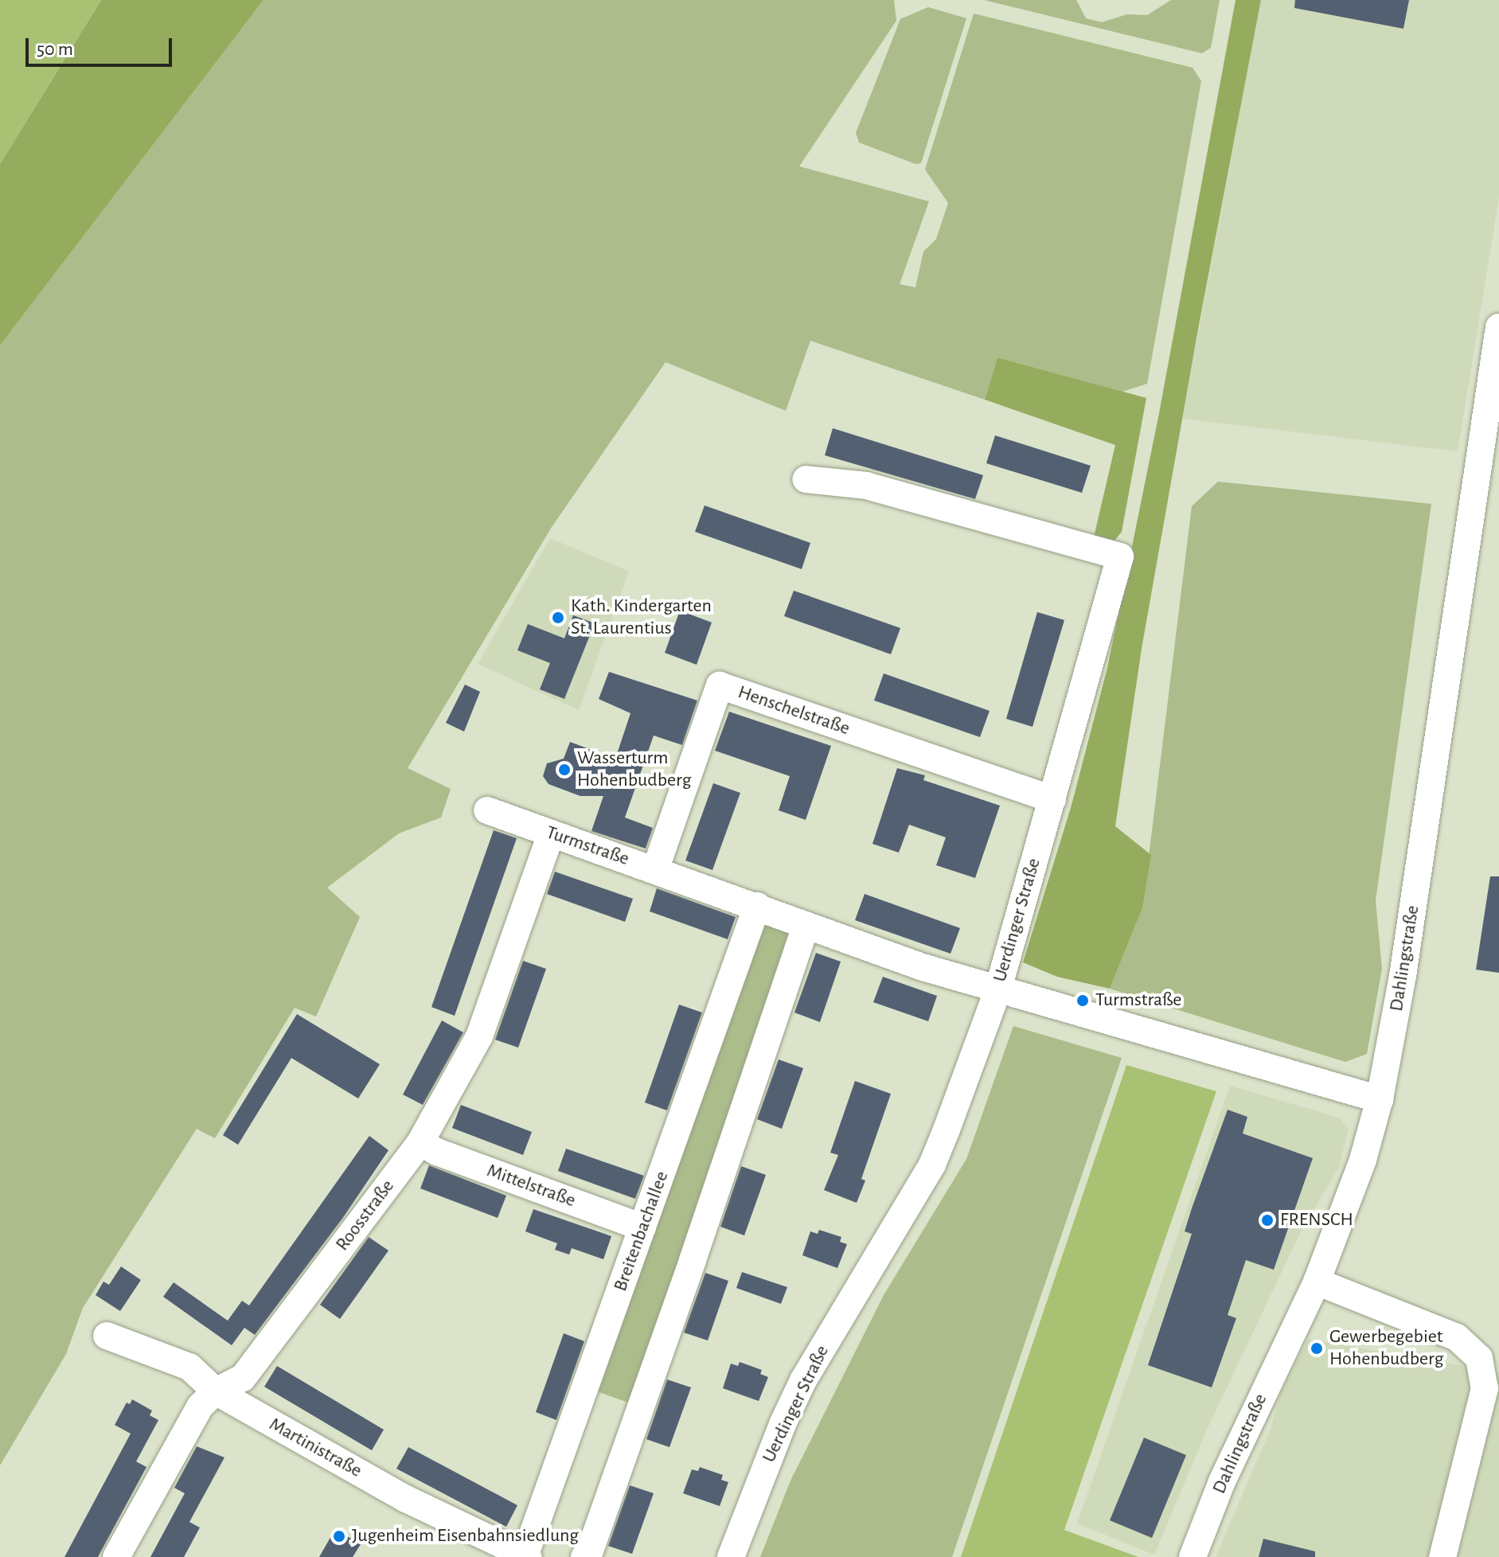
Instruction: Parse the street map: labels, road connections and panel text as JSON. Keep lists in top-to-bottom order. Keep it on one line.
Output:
{"streets":{"street":["Henschelstraße","Turmstraße","Uerdinger Straße","Dahlingstraße","Mittelstraße","Roosstraße","Breitenbachallee","Martinistraße"]},"crossings":[["Henschelstraße","Turmstraße"],["Henschelstraße","Uerdinger Straße"],["Turmstraße","Uerdinger Straße"],["Turmstraße","Dahlingstraße"],["Turmstraße","Roosstraße"],["Turmstraße","Breitenbachallee"],["Mittelstraße","Roosstraße"],["Mittelstraße","Breitenbachallee"],["Roosstraße","Martinistraße"],["Breitenbachallee","Martinistraße"]],"places":["Kath. Kindergarten St. Laurentius","Wasserturm Hohenbudberg","Turmstraße","FRENSCH","Gewerbegebiet Hohenbudberg","Jugenheim Eisenbahnsiedlung"],"scale_bar":"50 m"}
